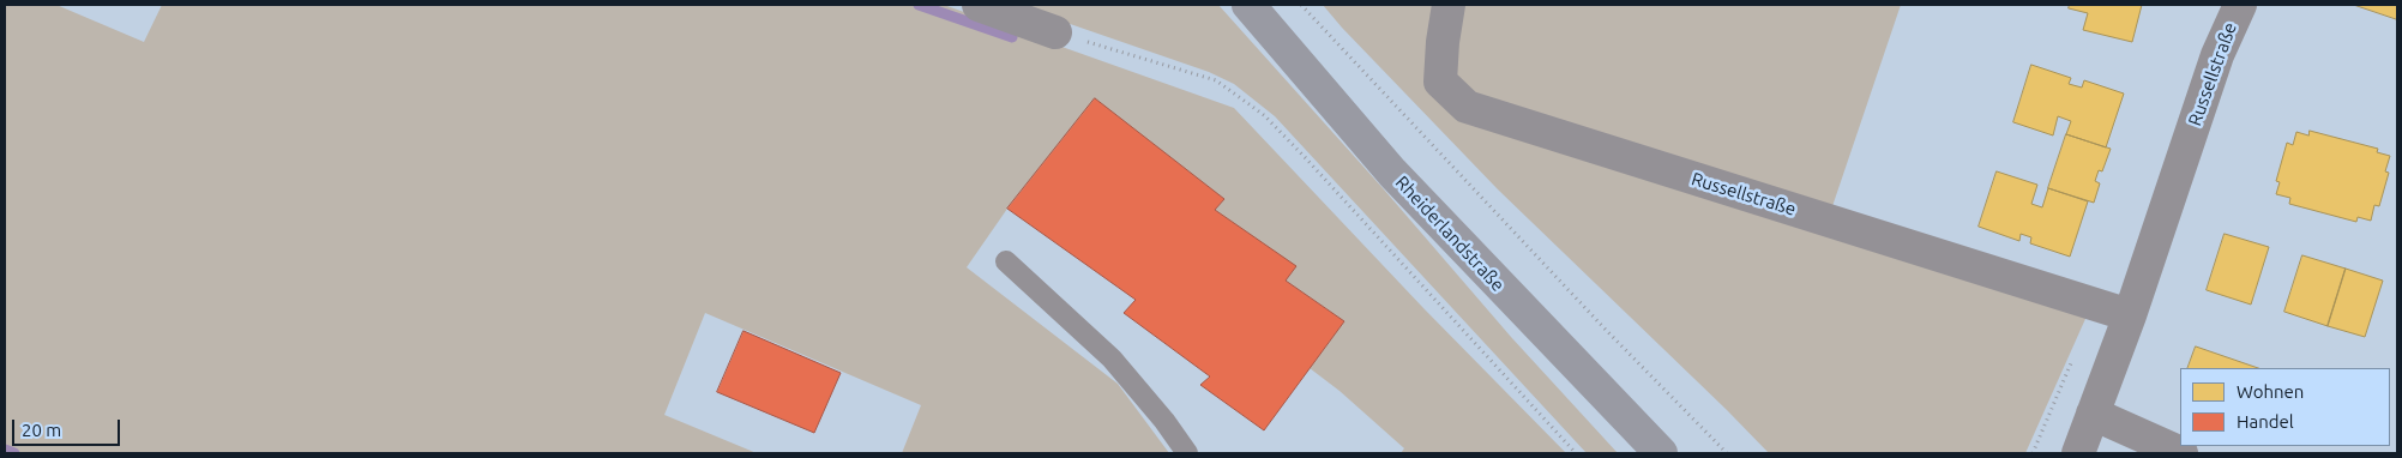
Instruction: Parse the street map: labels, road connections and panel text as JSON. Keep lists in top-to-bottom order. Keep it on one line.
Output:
{"streets":{"main road":["Rheiderlandstraße"],"street":["Russellstraße"]},"legend":["Wohnen","Handel"],"scale_bar":"20 m"}
